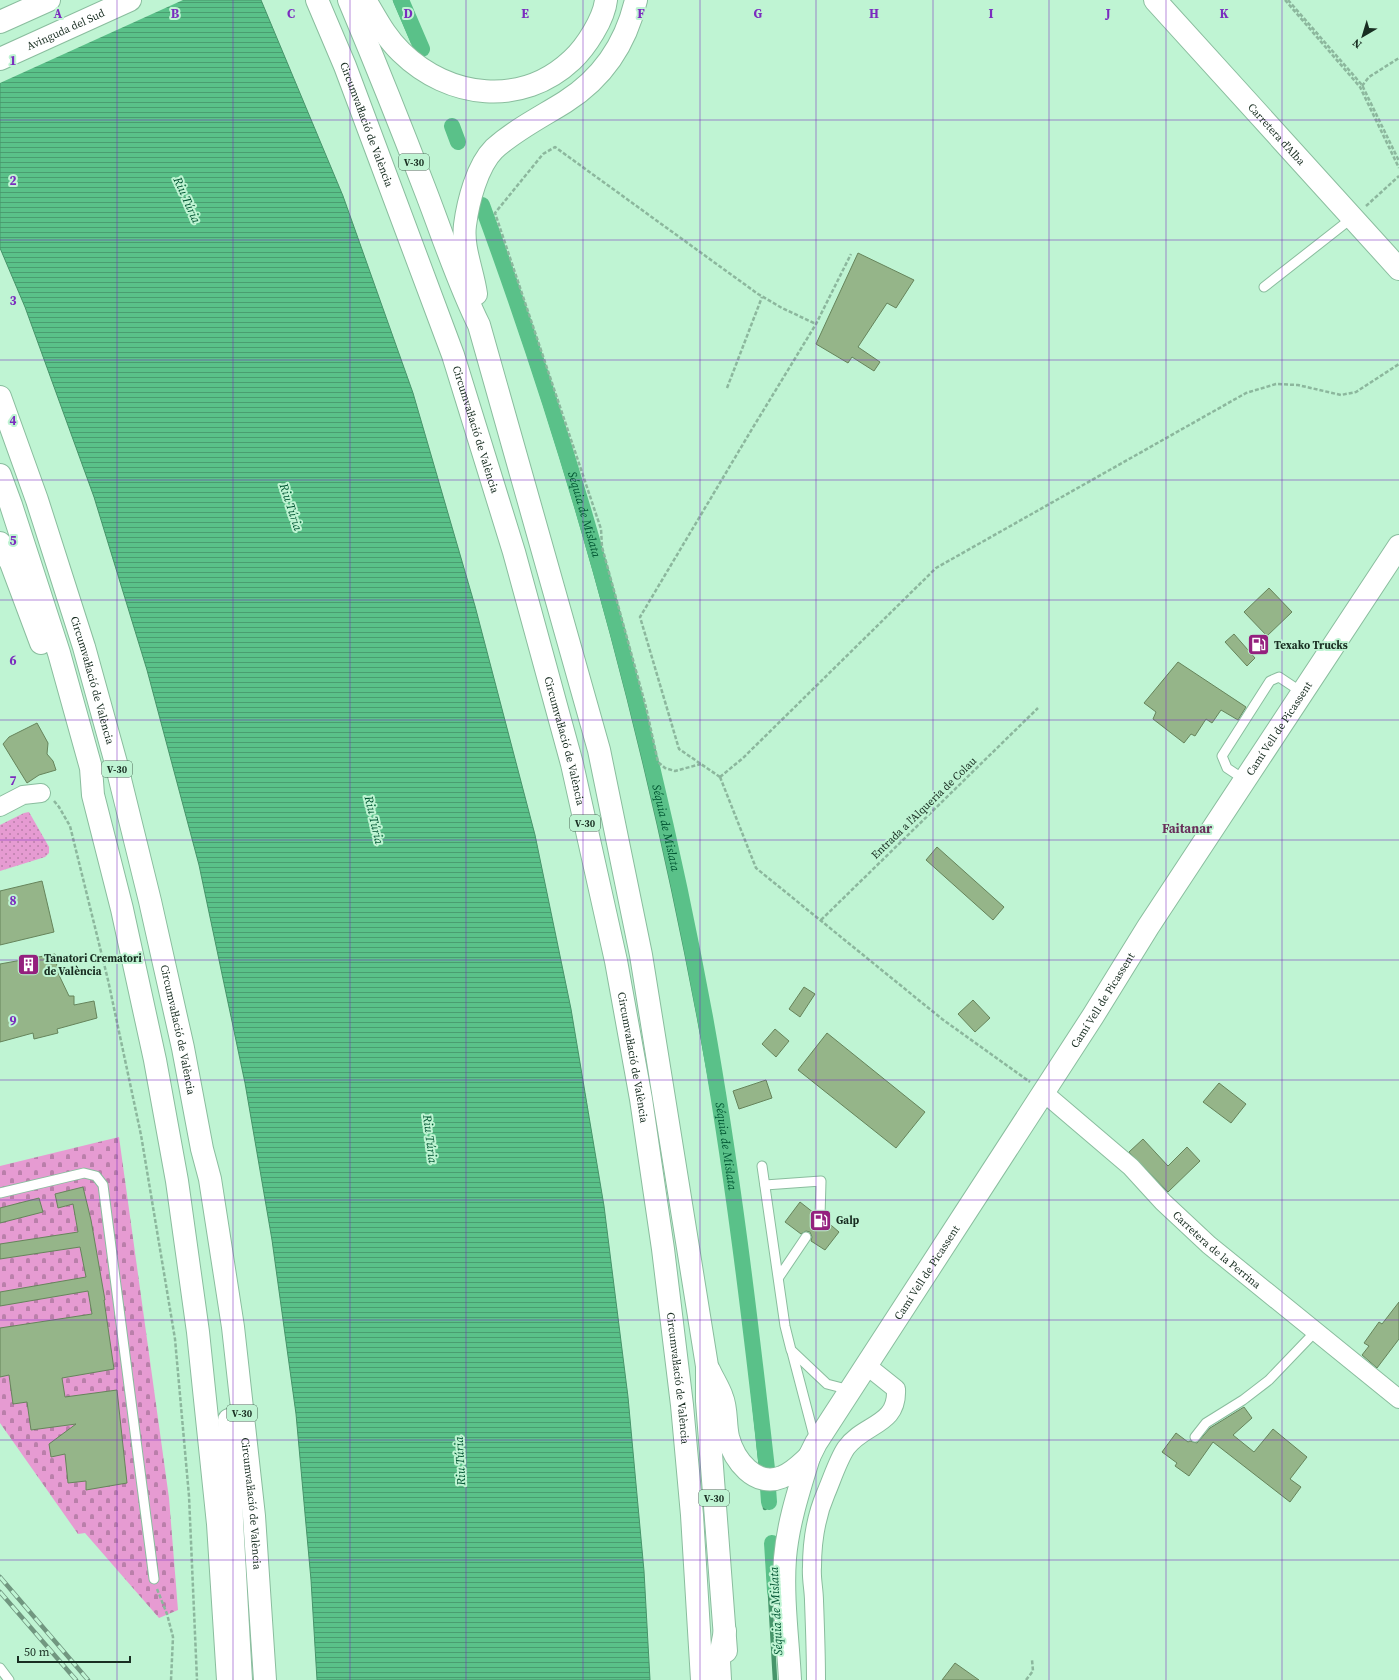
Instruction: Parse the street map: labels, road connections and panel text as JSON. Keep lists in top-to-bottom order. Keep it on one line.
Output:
{"streets":{"main road":["Avinguda del Sud","Circumval·lació de València","Carretera d'Alba","V-30","Camí Vell de Picassent"],"street":["Carretera de la Perrina"],"path":["Entrada a l'Alqueria de Colau"]},"crossings":[["Camí Vell de Picassent","Carretera de la Perrina"]],"districts":["Faitanar"],"water":["Riu Túria","Séquia de Mislata"],"places":{"fuel station":["Texako Trucks","Galp"],"building":["Tanatori Crematori de València"]},"scale_bar":"50 m","north":"bottom left","grid":{"columns":["A","B","C","D","E","F","G","H","I","J","K"],"rows":["1","2","3","4","5","6","7","8","9"]}}
